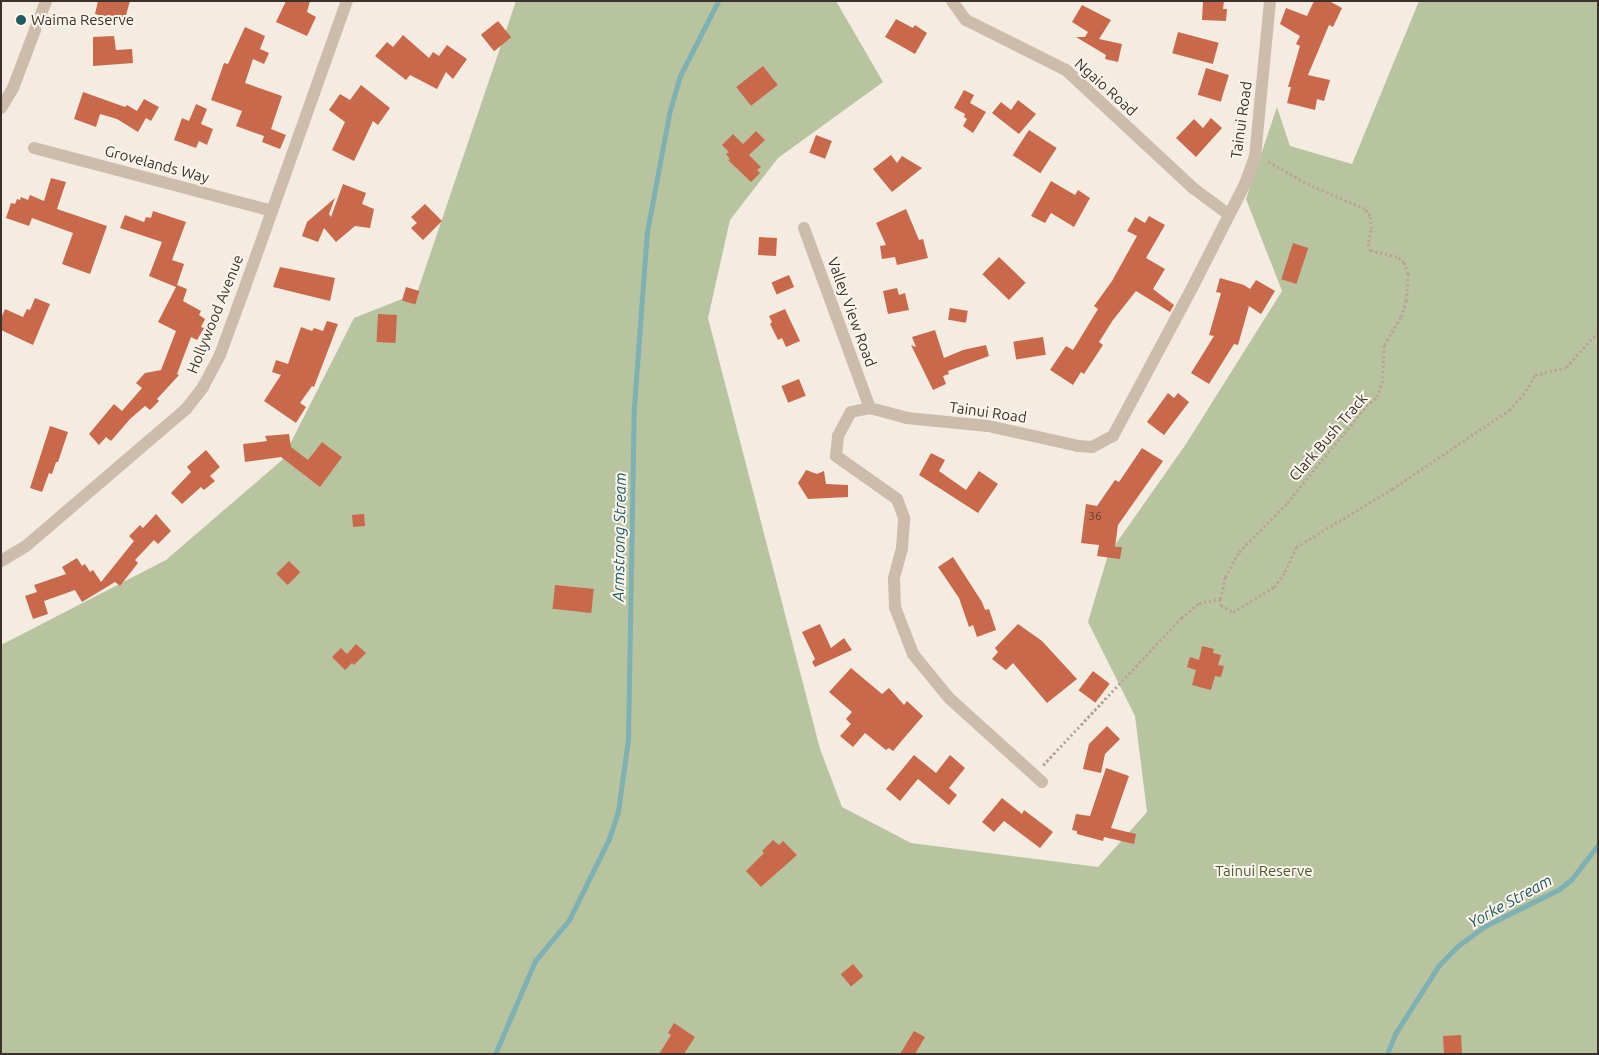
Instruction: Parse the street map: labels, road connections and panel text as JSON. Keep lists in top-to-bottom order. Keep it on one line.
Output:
{"streets":{"street":["Ngaio Road","Tainui Road","Grovelands Way","Valley View Road","Hollywood Avenue"],"path":["Clark Bush Track"]},"crossings":[["Ngaio Road","Tainui Road"],["Tainui Road","Valley View Road"],["Tainui Road","Clark Bush Track"],["Grovelands Way","Hollywood Avenue"]],"water":["Armstrong Stream","Yorke Stream"],"parks":["Tainui Reserve"],"places":["Waima Reserve"],"house_numbers":["36"]}
